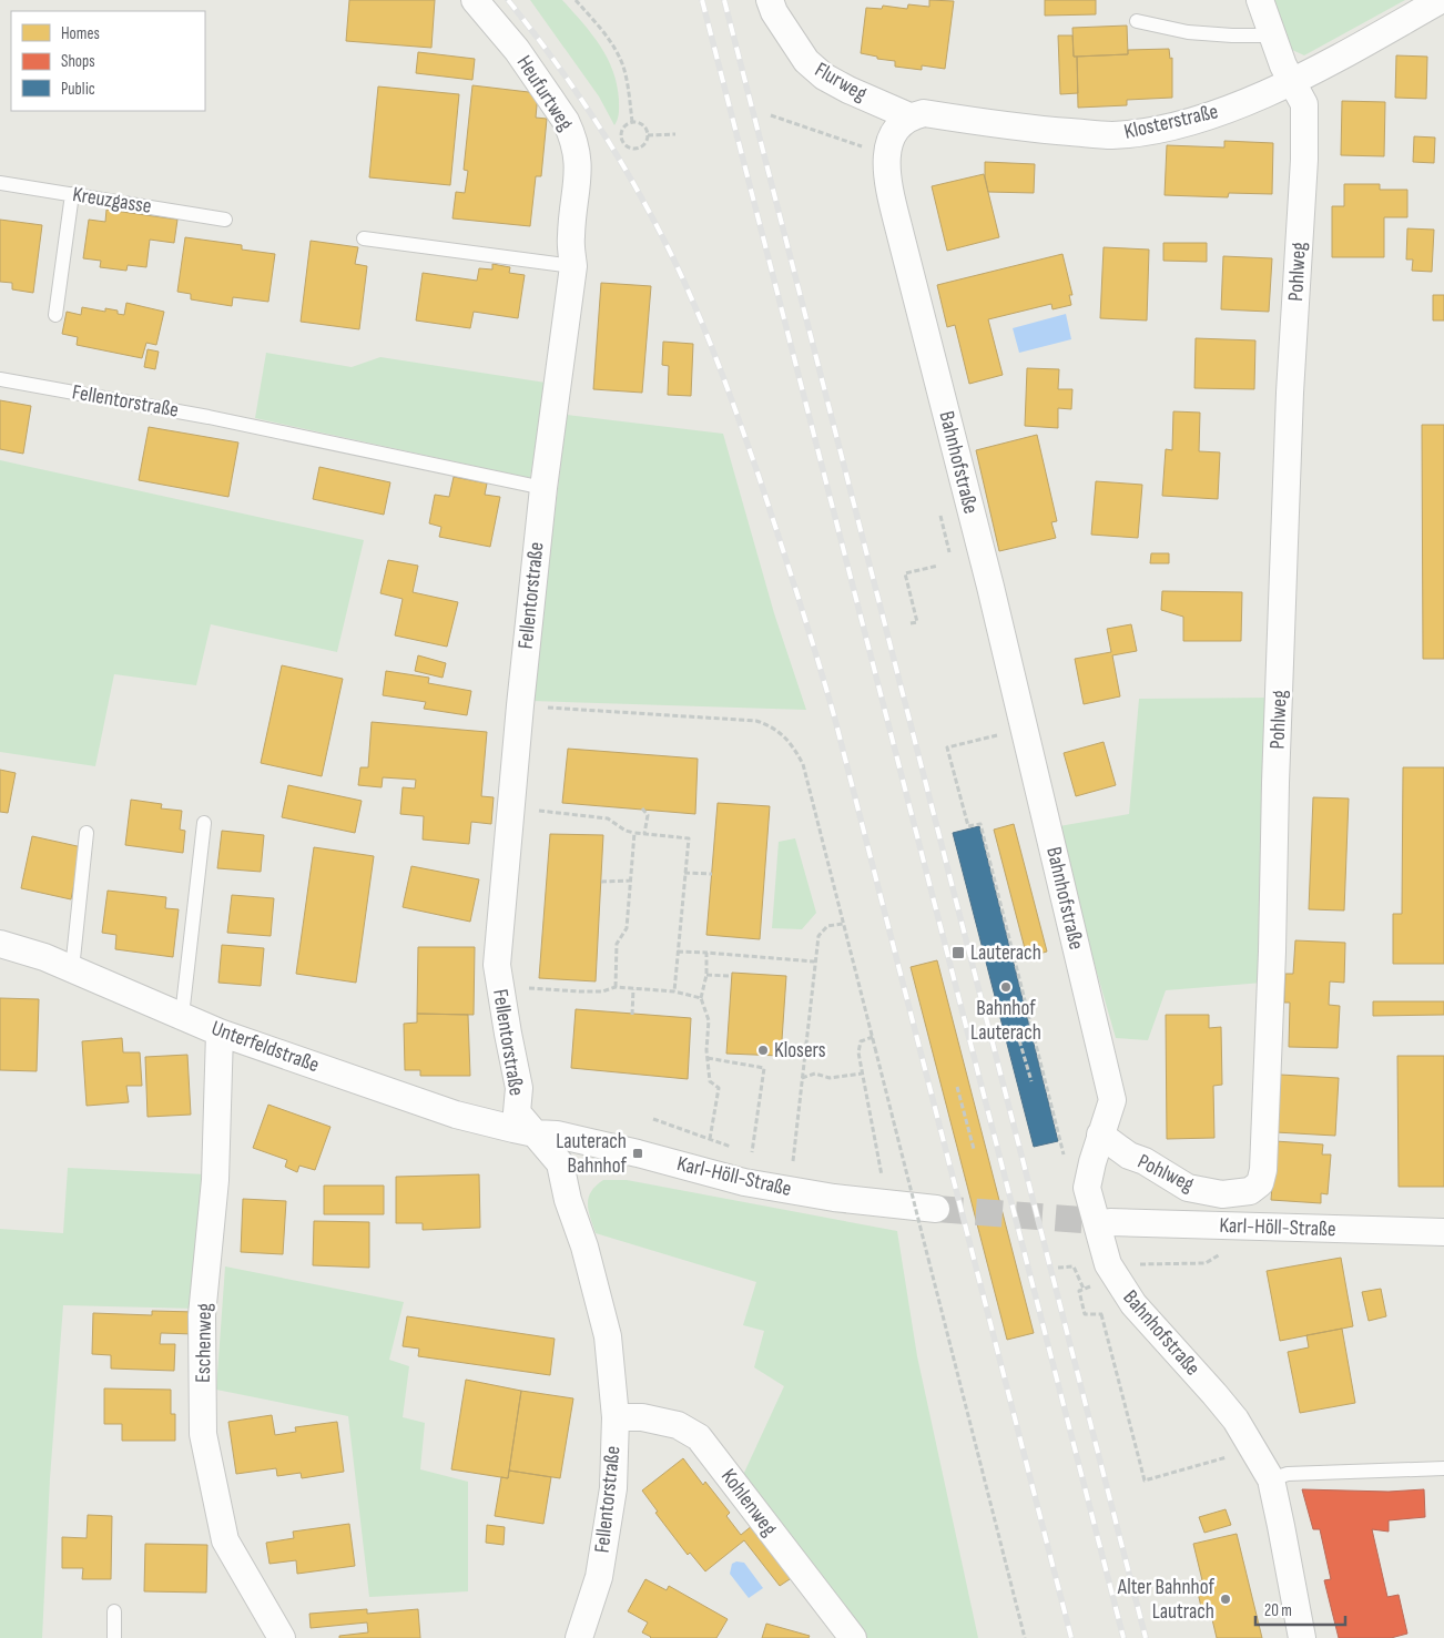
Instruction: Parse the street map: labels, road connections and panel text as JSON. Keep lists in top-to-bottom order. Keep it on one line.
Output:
{"streets":{"street":["Flurweg","Heufurtweg","Klosterstraße","Pohlweg","Fellentorstraße","Bahnhofstraße","Unterfeldstraße","Karl-Höll-Straße","Eschenweg","Kohlenweg"],"lane":["Kreuzgasse"]},"crossings":[["Flurweg","Klosterstraße"],["Flurweg","Bahnhofstraße"],["Heufurtweg","Fellentorstraße"],["Klosterstraße","Pohlweg"],["Klosterstraße","Bahnhofstraße"],["Pohlweg","Bahnhofstraße"],["Fellentorstraße","Unterfeldstraße"],["Fellentorstraße","Karl-Höll-Straße"],["Fellentorstraße","Kohlenweg"],["Unterfeldstraße","Karl-Höll-Straße"],["Unterfeldstraße","Eschenweg"]],"places":{"transit":["Lauterach","Lauterach Bahnhof"],"other":["Bahnhof Lauterach","Klosers","Alter Bahnhof Lautrach"]},"legend":["Homes","Shops","Public"],"scale_bar":"20 m"}
